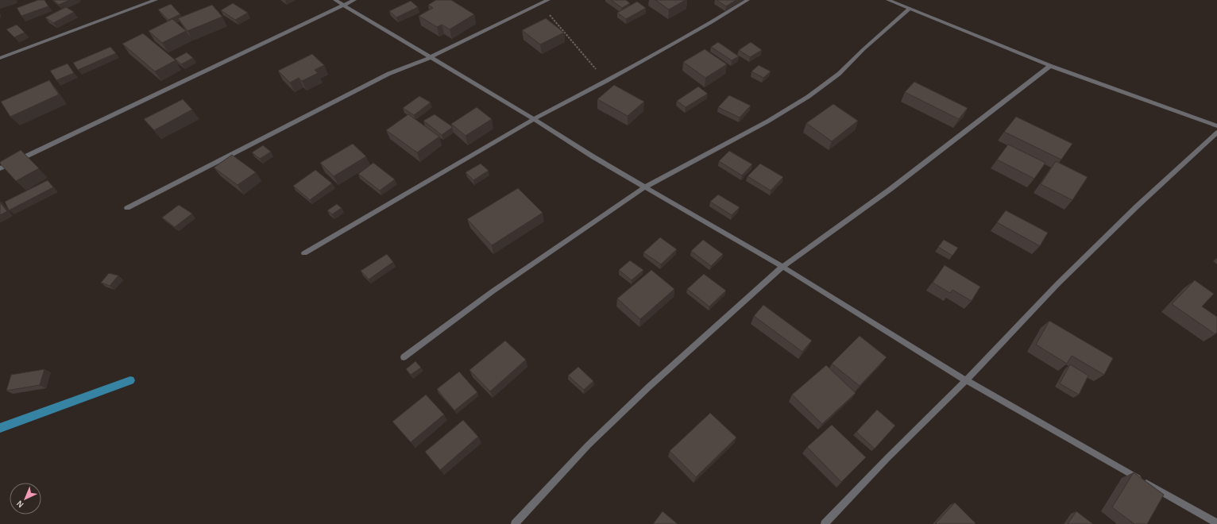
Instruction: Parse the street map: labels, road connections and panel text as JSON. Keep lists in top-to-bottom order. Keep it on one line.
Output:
{"north":"bottom left"}
